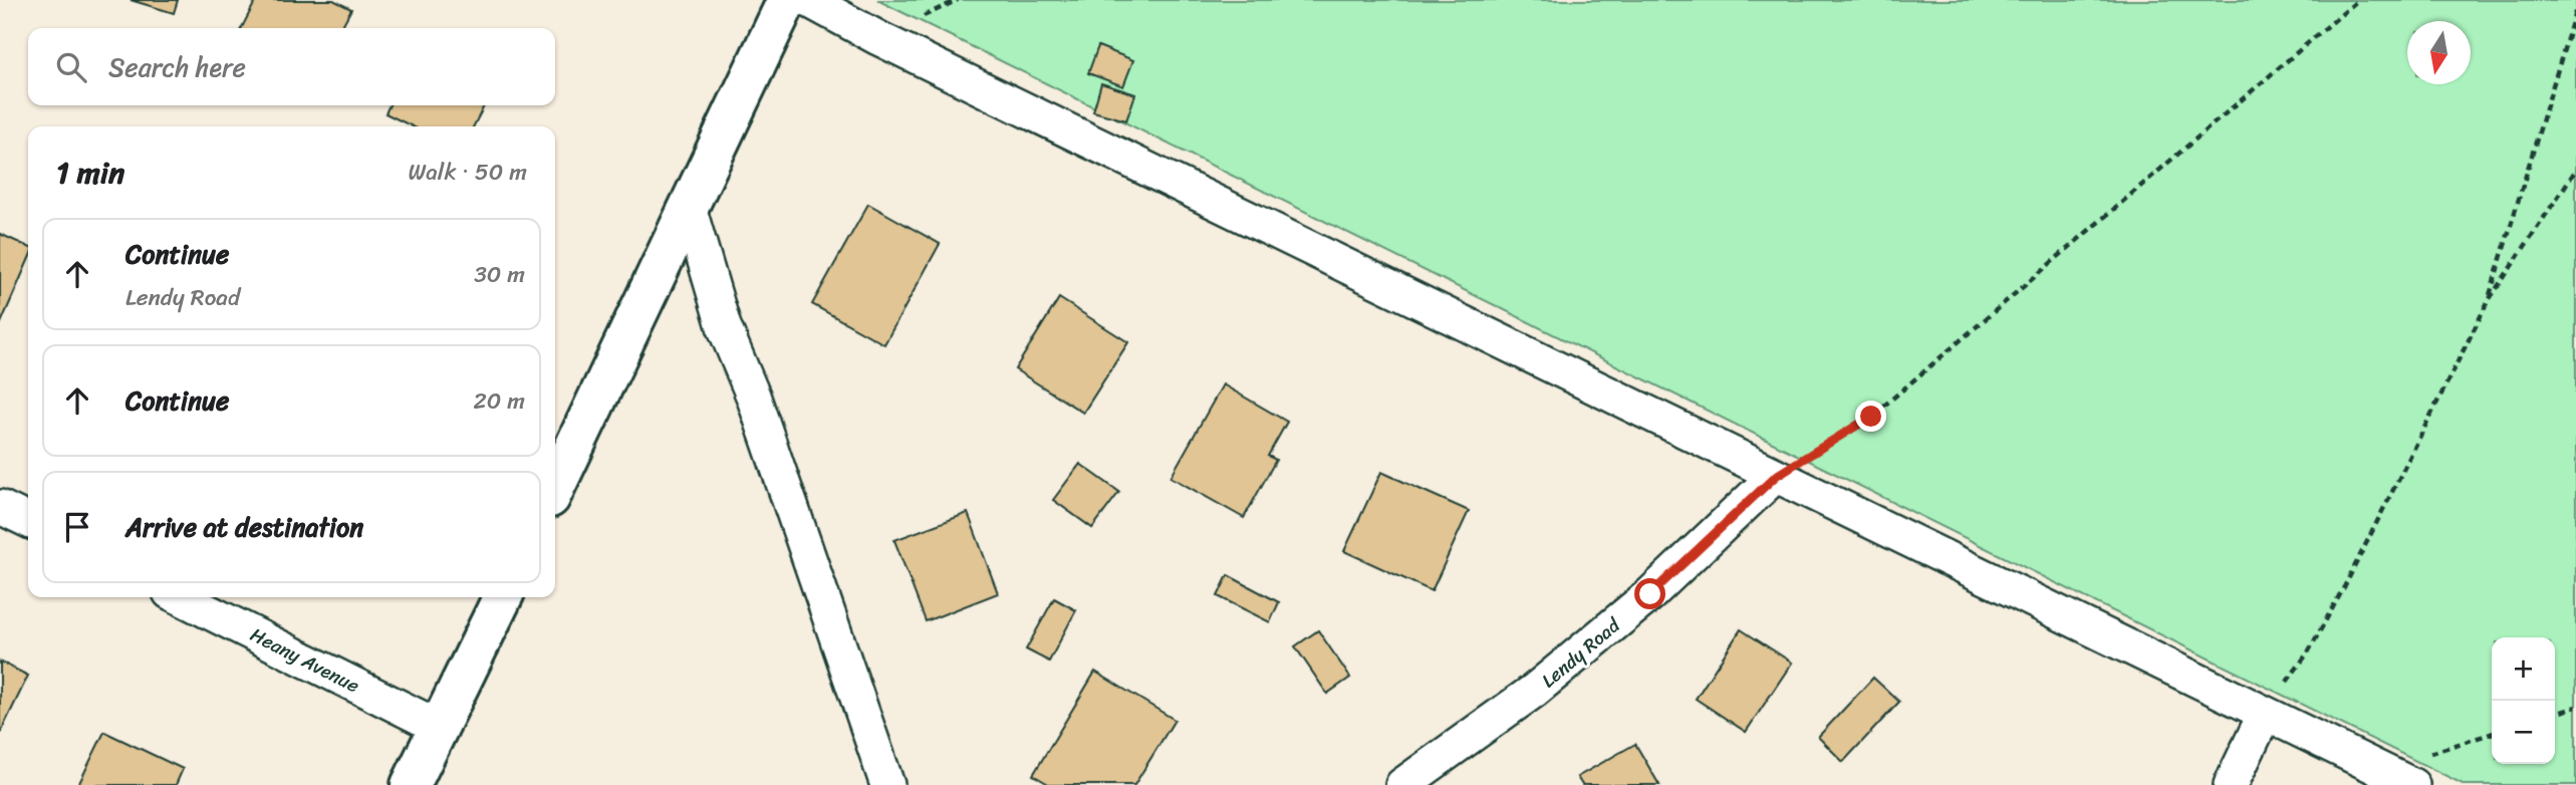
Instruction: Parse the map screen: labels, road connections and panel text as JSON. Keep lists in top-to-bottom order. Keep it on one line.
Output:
{"streets":{"street":["Lendy Road","Heany Avenue"]},"north":"bottom","page":{"search":"Search here","heading":["1 min","Walk · 50 m"],"list":[["Continue","Lendy Road","30 m"],["Continue","20 m"],"Arrive at destination"],"map_buttons":["+","−"]}}
